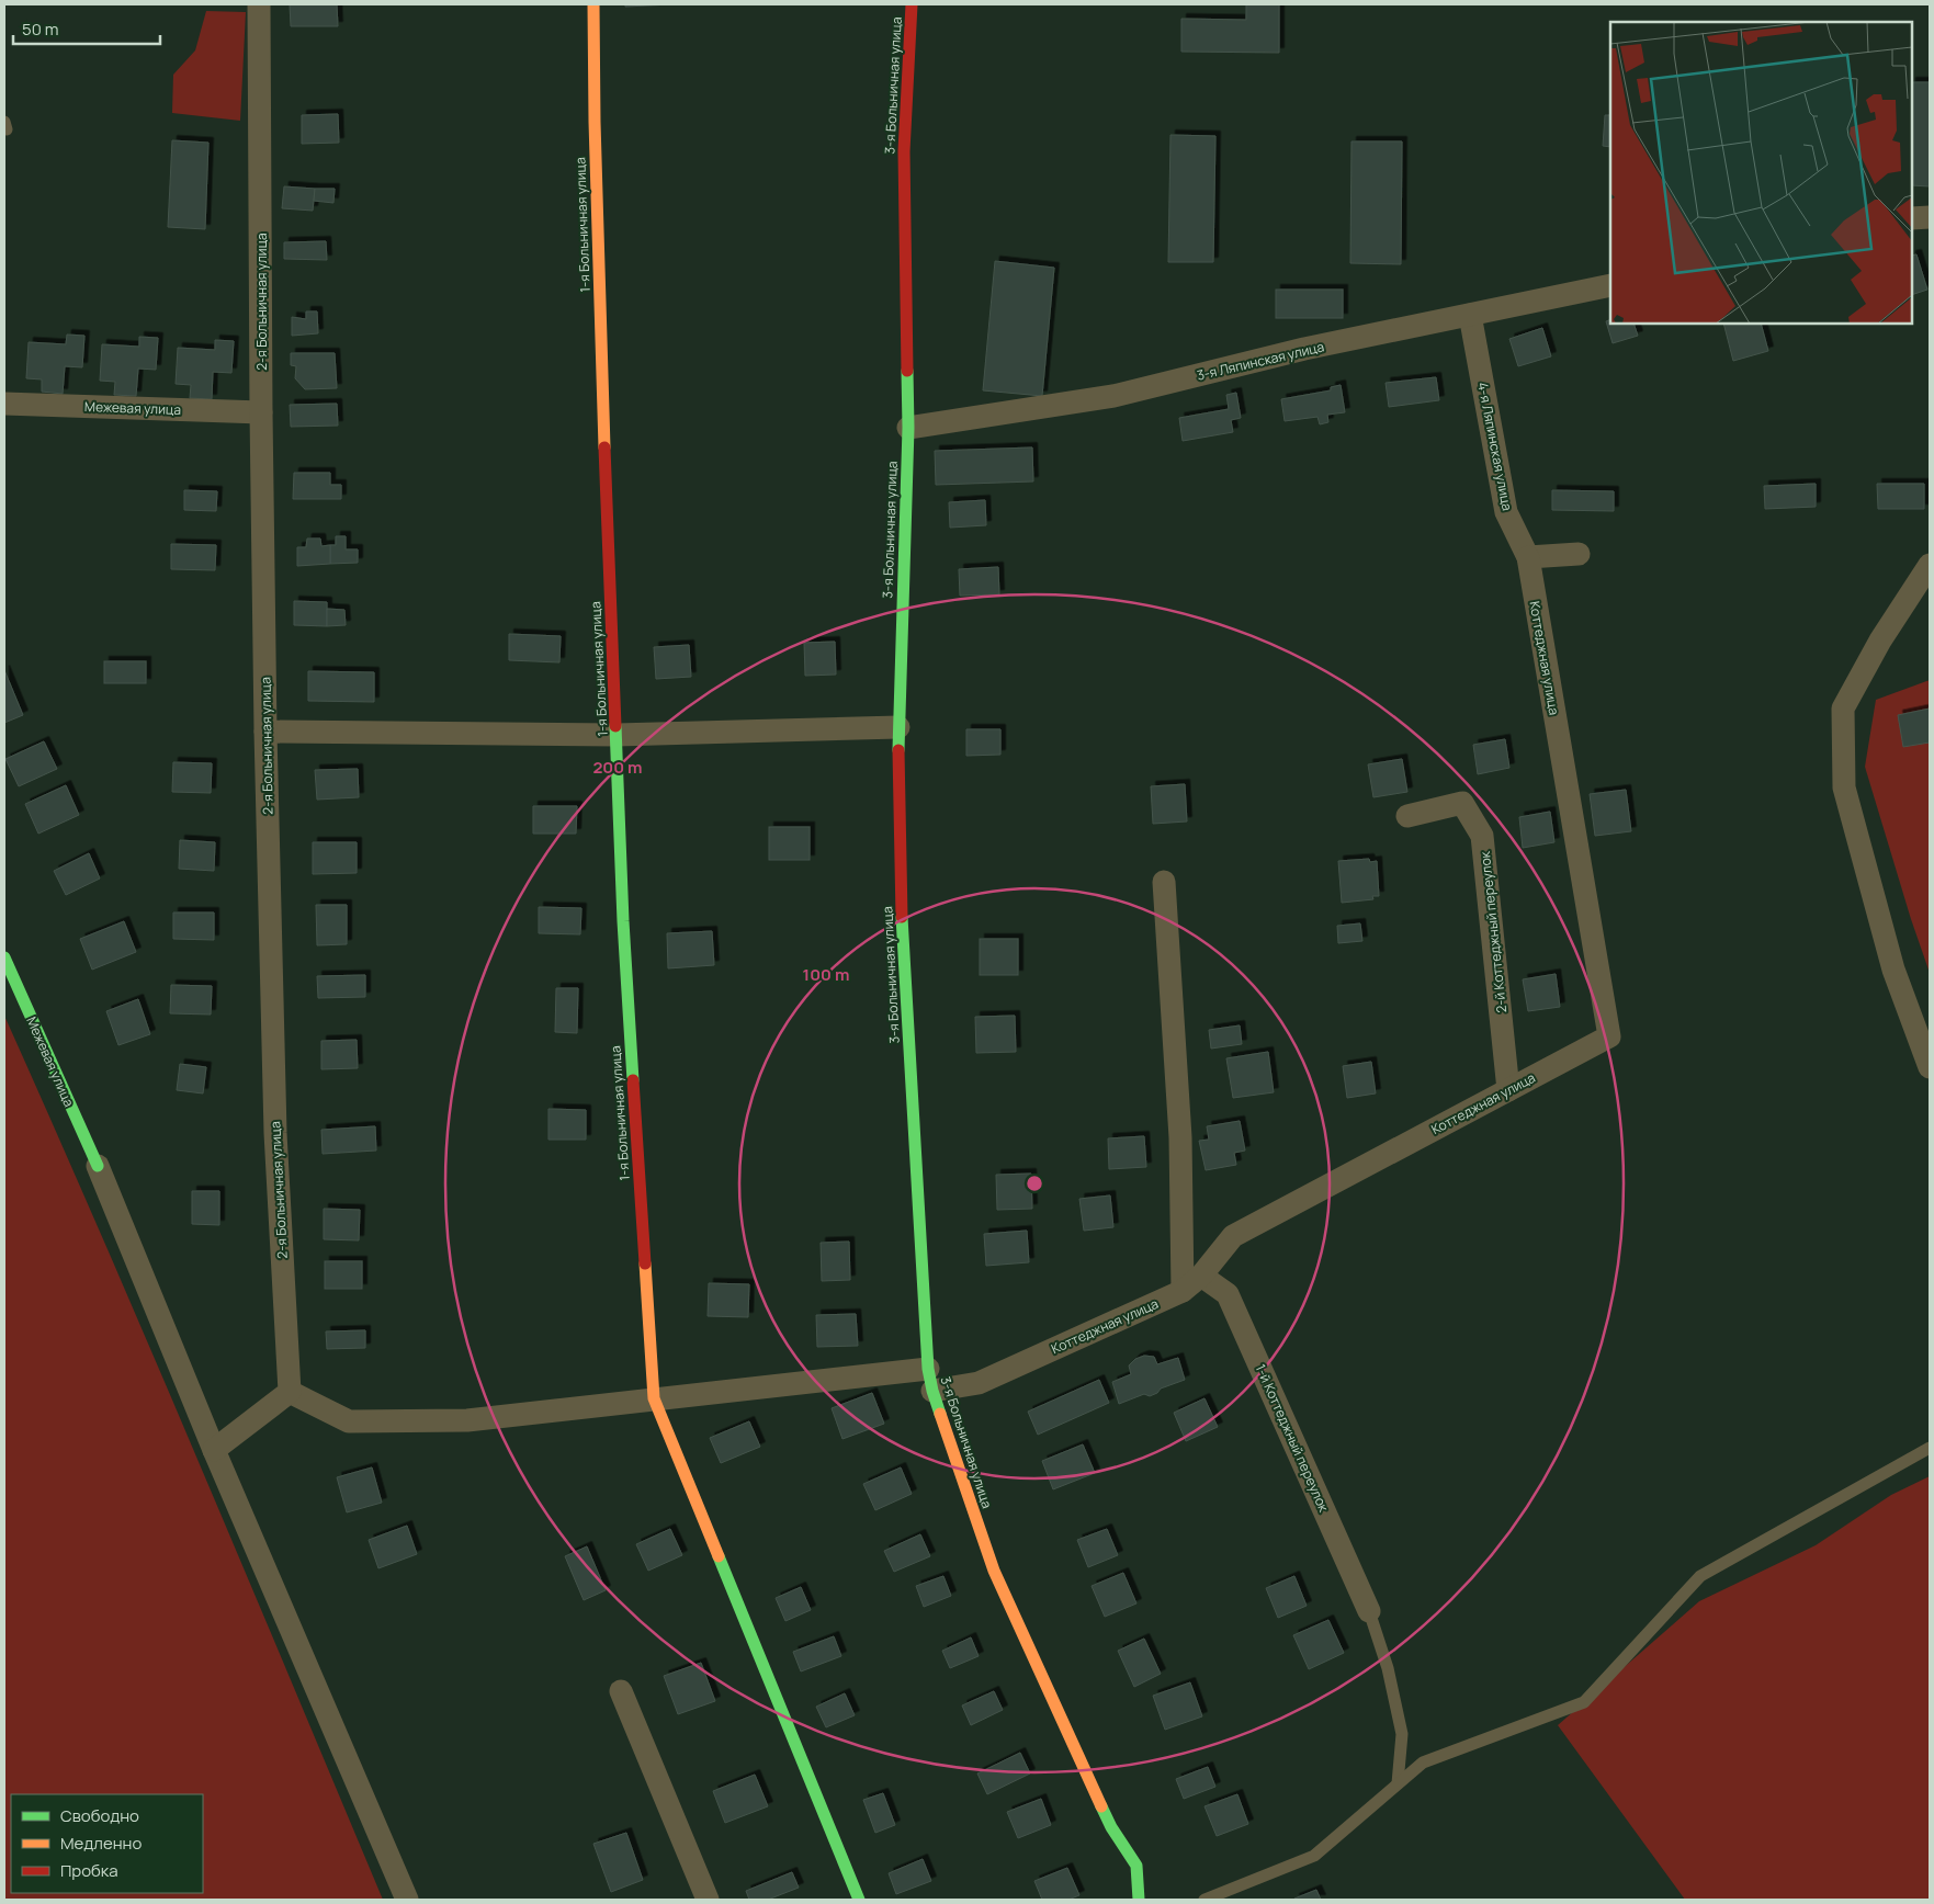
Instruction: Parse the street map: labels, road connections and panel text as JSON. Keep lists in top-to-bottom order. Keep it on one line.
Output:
{"streets":{"street":["3-я Больничная улица","1-я Больничная улица","2-я Больничная улица","3-я Ляпинская улица","Межевая улица","4-я Ляпинская улица","Коттеджная улица","2-й Коттеджный переулок","1-й Коттеджный переулок"]},"crossings":[["3-я Больничная улица","3-я Ляпинская улица"],["3-я Больничная улица","Коттеджная улица"],["1-я Больничная улица","Коттеджная улица"],["2-я Больничная улица","Межевая улица"],["2-я Больничная улица","Коттеджная улица"],["3-я Ляпинская улица","4-я Ляпинская улица"],["4-я Ляпинская улица","Коттеджная улица"],["Коттеджная улица","2-й Коттеджный переулок"],["Коттеджная улица","1-й Коттеджный переулок"]],"legend":["Свободно","Медленно","Пробка"],"scale_bar":"50 m","rings":["200 m","100 m"]}
